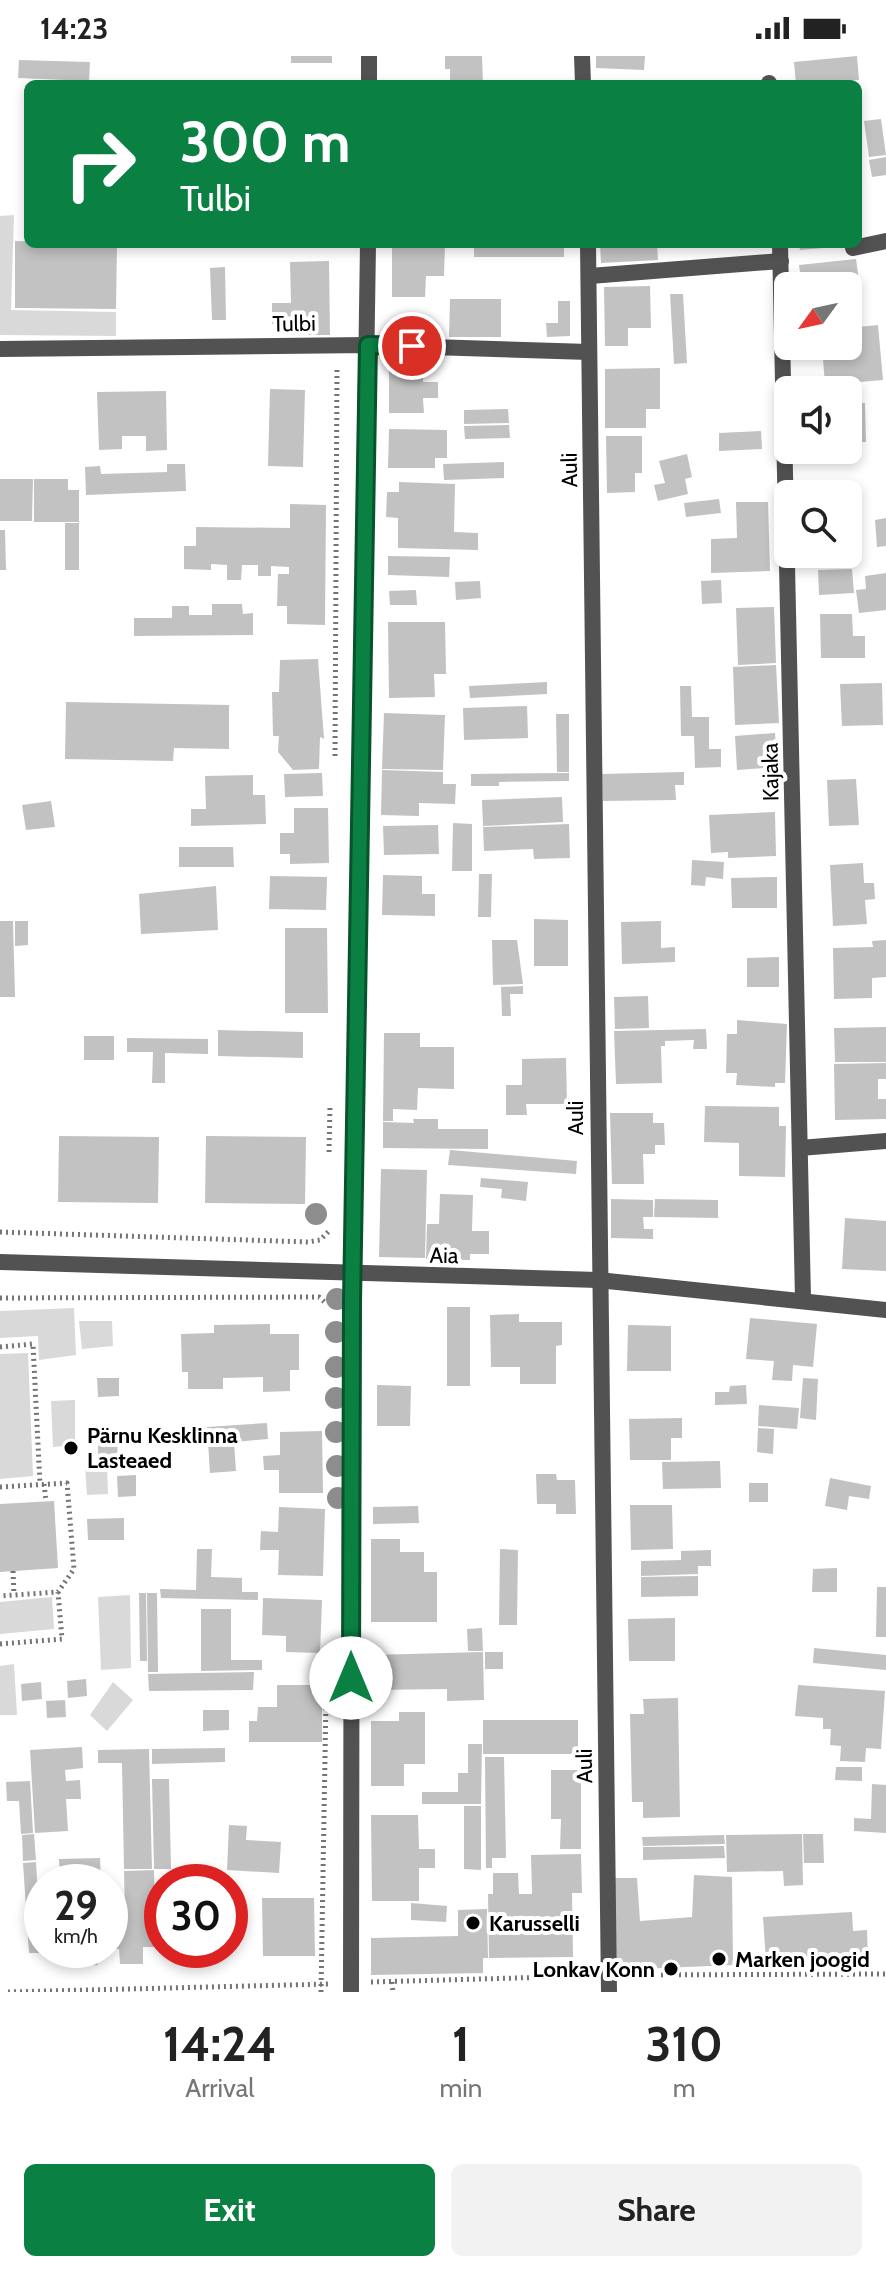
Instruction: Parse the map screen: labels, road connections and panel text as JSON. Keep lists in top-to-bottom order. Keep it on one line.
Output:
{"streets":{"street":["Tulbi","Auli","Kajaka","Aia"]},"crossings":[["Tulbi","Auli"],["Auli","Aia"],["Kajaka","Aia"]],"places":["Pärnu Kesklinna Lasteaed","Karusselli","Marken joogid","Lonkav Konn"],"north":"bottom left","page":{"status":"14:23","turn":["300 m","Tulbi"],"speed":"29 km/h","limit":"30","eta":["14:24","Arrival","1","min","310","m"],"buttons":["Exit","Share"]}}
